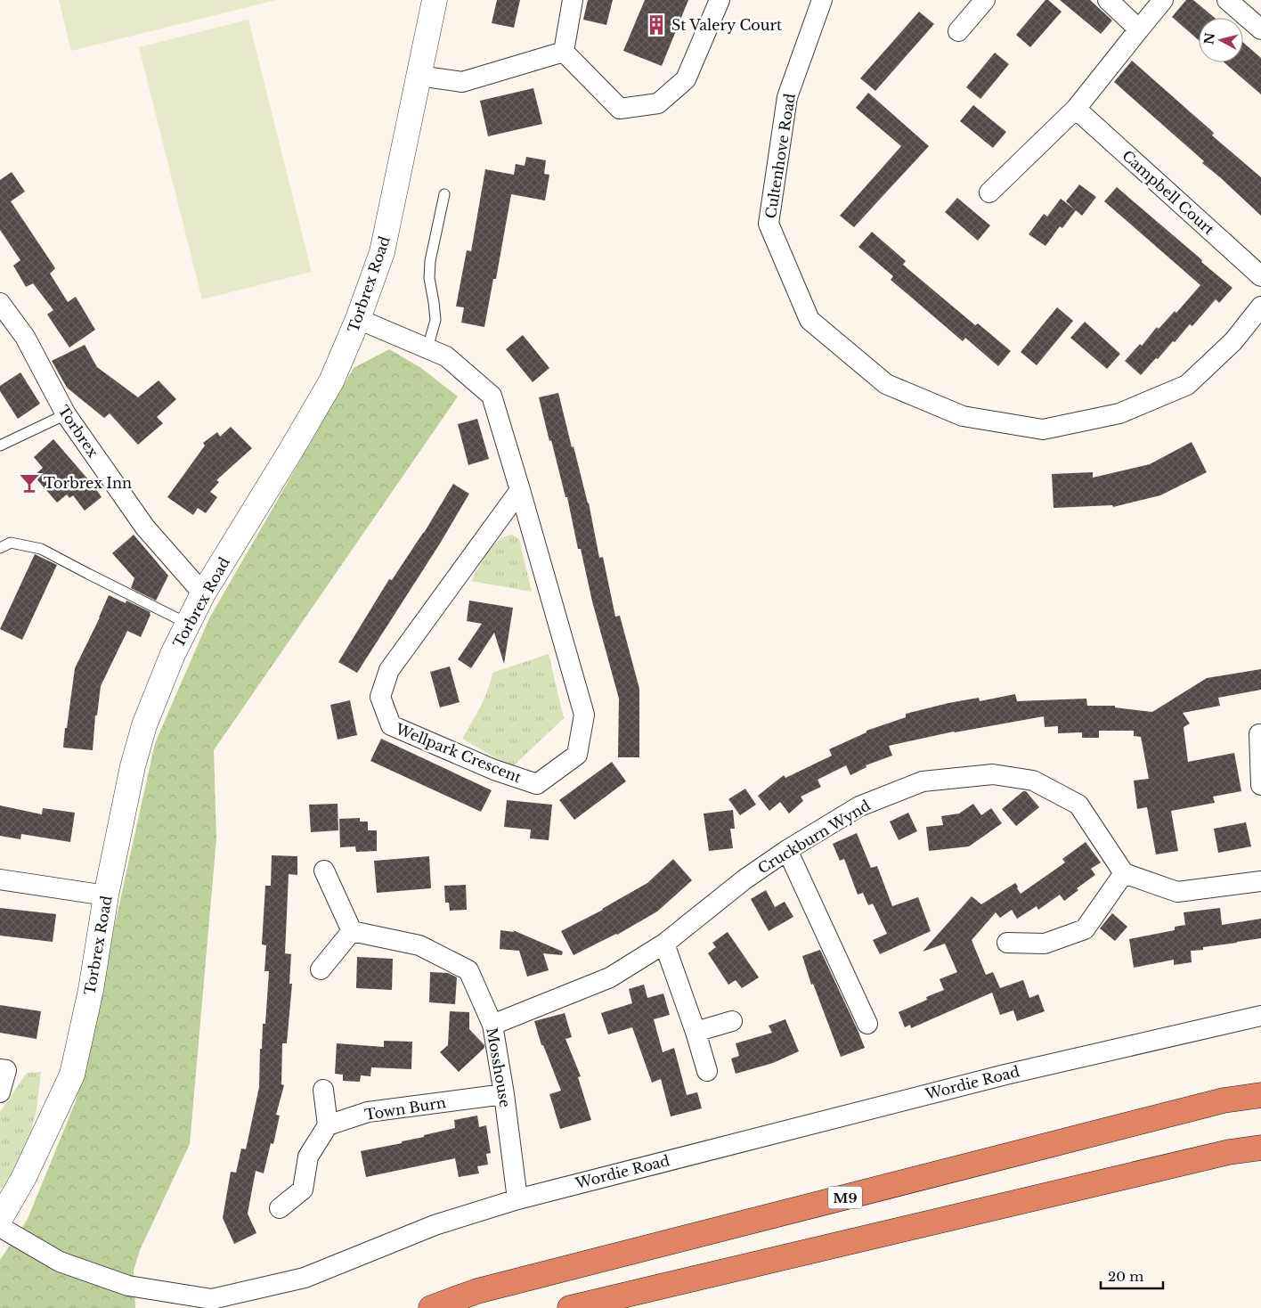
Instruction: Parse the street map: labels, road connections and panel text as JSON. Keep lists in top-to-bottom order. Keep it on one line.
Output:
{"streets":{"highway":["M9"],"street":["Cultenhove Road","Campbell Court","Torbrex Road","Torbrex","Wellpark Crescent","Cruckburn Wynd","Mosshouse","Wordie Road","Town Burn"]},"crossings":[["Torbrex Road","Torbrex"],["Torbrex Road","Wellpark Crescent"],["Cruckburn Wynd","Mosshouse"],["Mosshouse","Wordie Road"],["Mosshouse","Town Burn"]],"places":{"building":["St Valery Court"],"bar":["Torbrex Inn"]},"scale_bar":"20 m","north":"left"}
